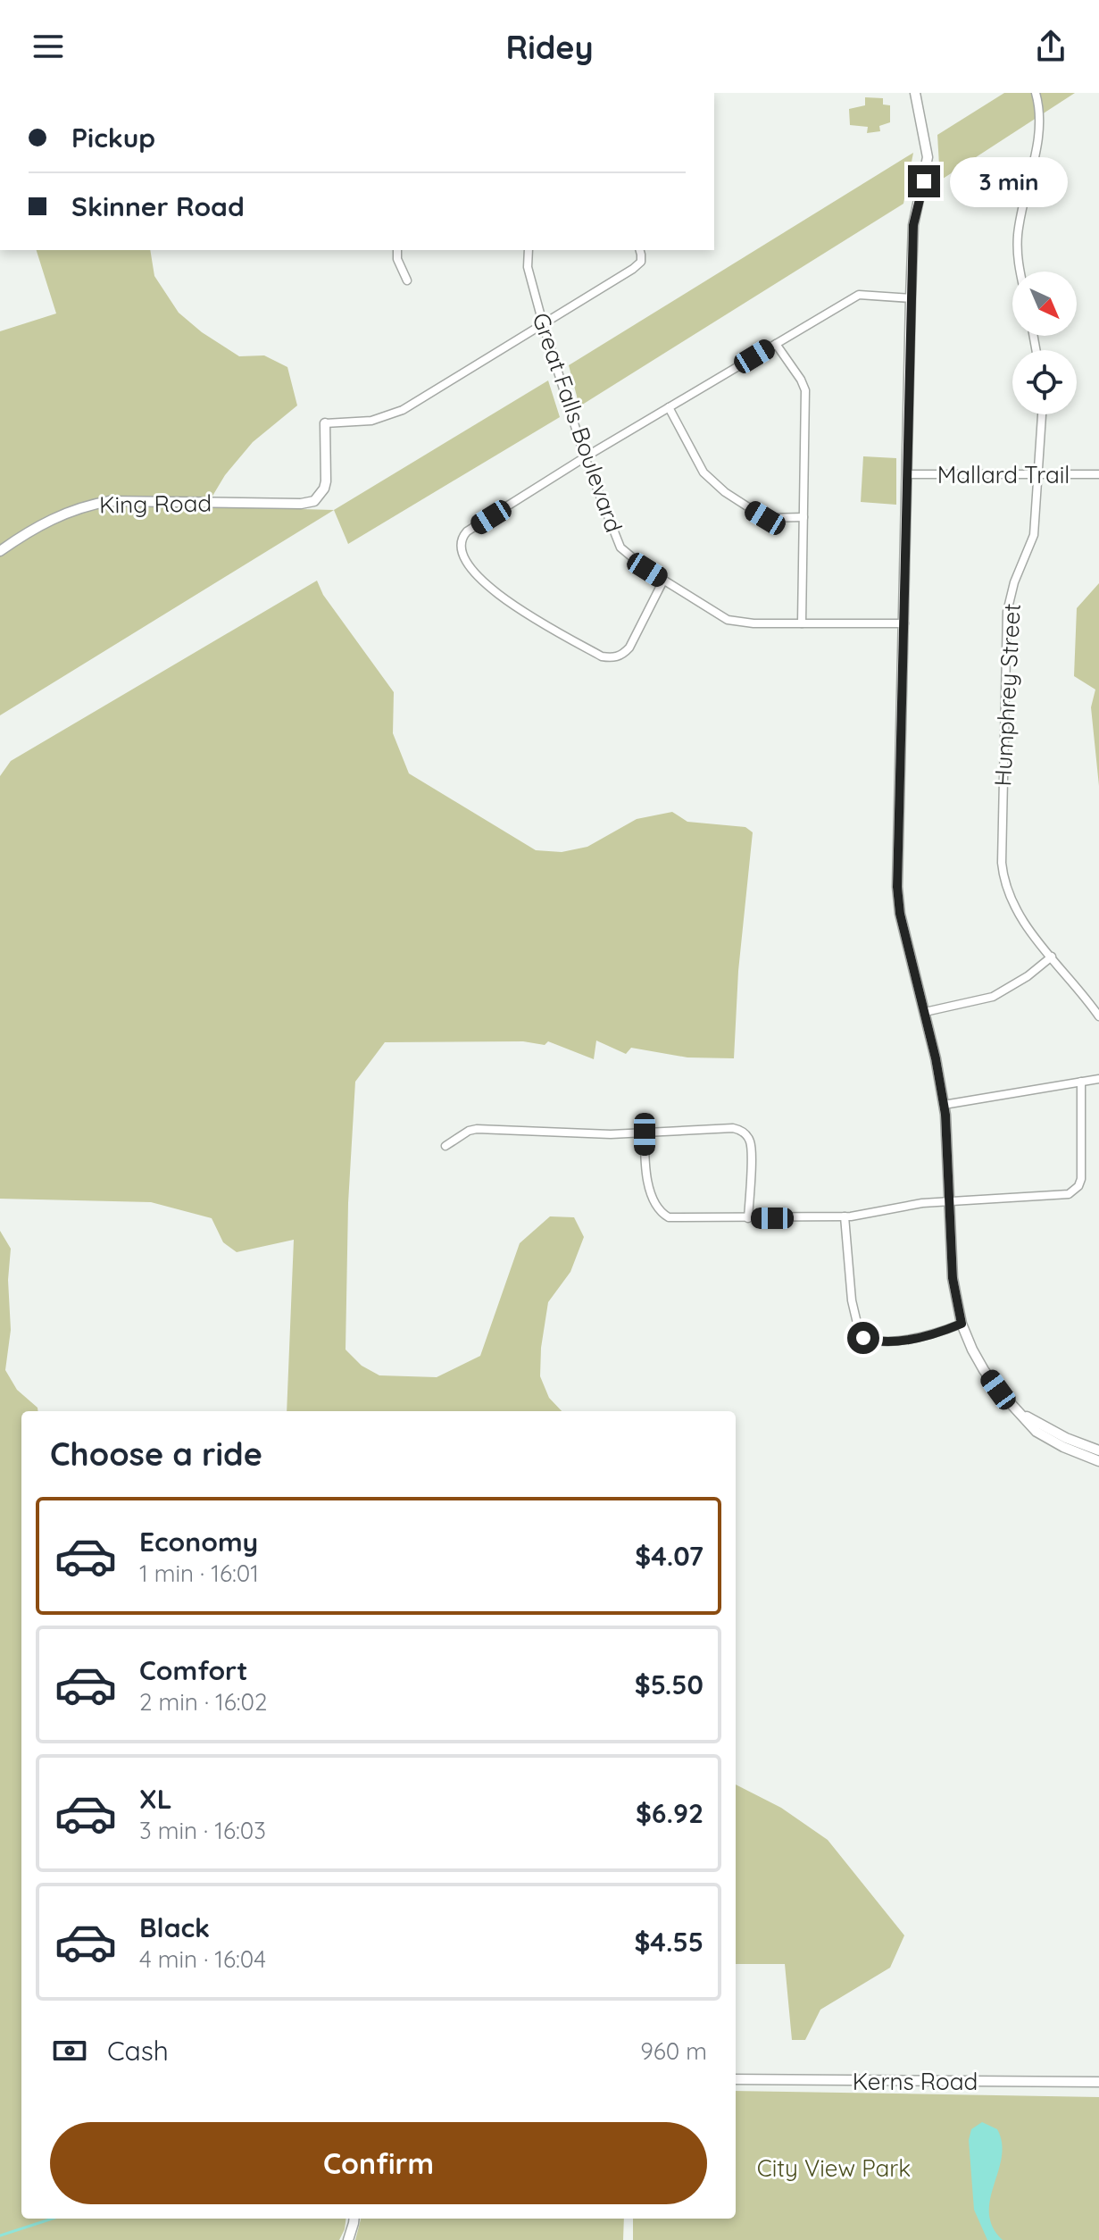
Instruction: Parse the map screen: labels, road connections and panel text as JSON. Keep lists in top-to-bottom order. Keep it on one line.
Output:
{"streets":{"street":["Great Falls Boulevard","Mallard Trail","King Road","Humphrey Street","Kerns Road"]},"crossings":[["Mallard Trail","Humphrey Street"]],"parks":["City View Park"],"north":"bottom right","page":{"header":"Ridey","banner":["Pickup","Skinner Road"],"bubble":"3 min","heading":"Choose a ride","list":[{"name":"Economy","note":"1 min · 16:01","value":"$4.07"},{"name":"Comfort","note":"2 min · 16:02","value":"$5.50"},{"name":"XL","note":"3 min · 16:03","value":"$6.92"},{"name":"Black","note":"4 min · 16:04","value":"$4.55"}],"pay":["Cash","960 m"],"buttons":"Confirm"}}
